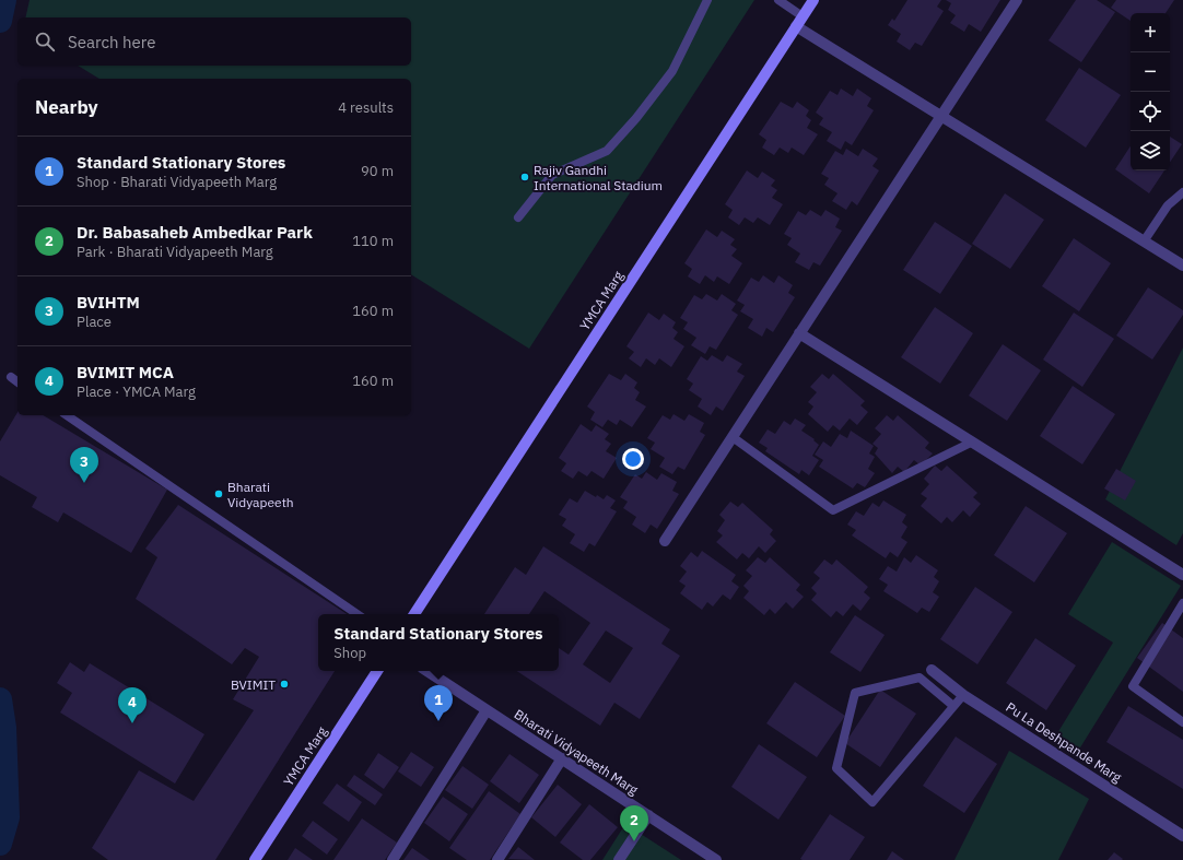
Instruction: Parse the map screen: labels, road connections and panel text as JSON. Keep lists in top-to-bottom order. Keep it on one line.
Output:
{"streets":{"main road":["YMCA Marg"],"street":["Pu La Deshpande Marg","Bharati Vidyapeeth Marg"]},"places":["Rajiv Gandhi International Stadium","Bharati Vidyapeeth","BVIMIT"],"page":{"map_buttons":["+","−"],"search":"Search here","heading":["Nearby","4 results"],"list":[{"mark":"1","name":"Standard Stationary Stores","note":"Shop · Bharati Vidyapeeth Marg","value":"90 m"},{"mark":"2","name":"Dr. Babasaheb Ambedkar Park","note":"Park · Bharati Vidyapeeth Marg","value":"110 m"},{"mark":"3","name":"BVIHTM","note":"Place","value":"160 m"},{"mark":"4","name":"BVIMIT MCA","note":"Place · YMCA Marg","value":"160 m"}],"pins":["3","1","4","2"],"popup":["Standard Stationary Stores","Shop"]}}
